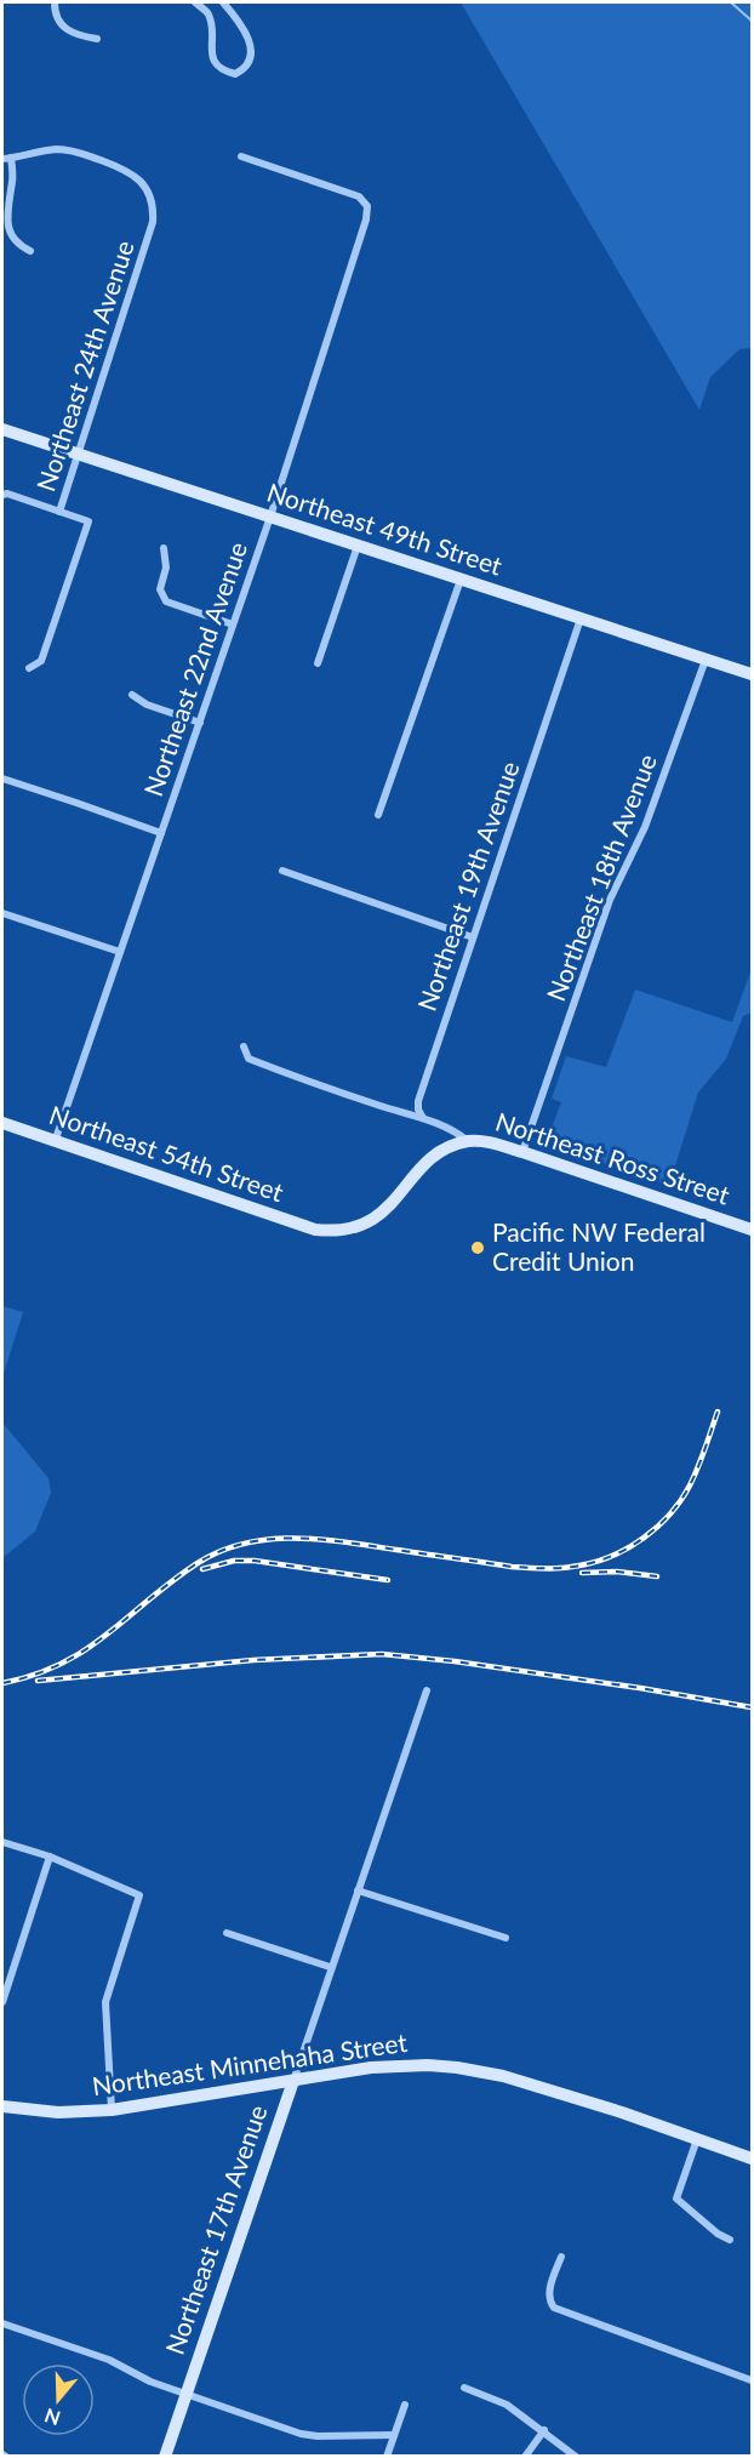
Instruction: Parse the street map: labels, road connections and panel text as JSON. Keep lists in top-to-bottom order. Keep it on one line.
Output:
{"streets":{"street":["Northeast 24th Avenue","Northeast 49th Street","Northeast 22nd Avenue","Northeast 18th Avenue","Northeast 19th Avenue","Northeast 54th Street","Northeast Ross Street","Northeast Minnehaha Street","Northeast 17th Avenue"]},"crossings":[["Northeast 24th Avenue","Northeast 49th Street"],["Northeast 49th Street","Northeast 22nd Avenue"],["Northeast 49th Street","Northeast 18th Avenue"],["Northeast 49th Street","Northeast 19th Avenue"],["Northeast 22nd Avenue","Northeast 54th Street"],["Northeast 18th Avenue","Northeast Ross Street"],["Northeast 54th Street","Northeast Ross Street"],["Northeast Minnehaha Street","Northeast 17th Avenue"]],"places":["Pacific NW Federal Credit Union"],"north":"bottom"}
